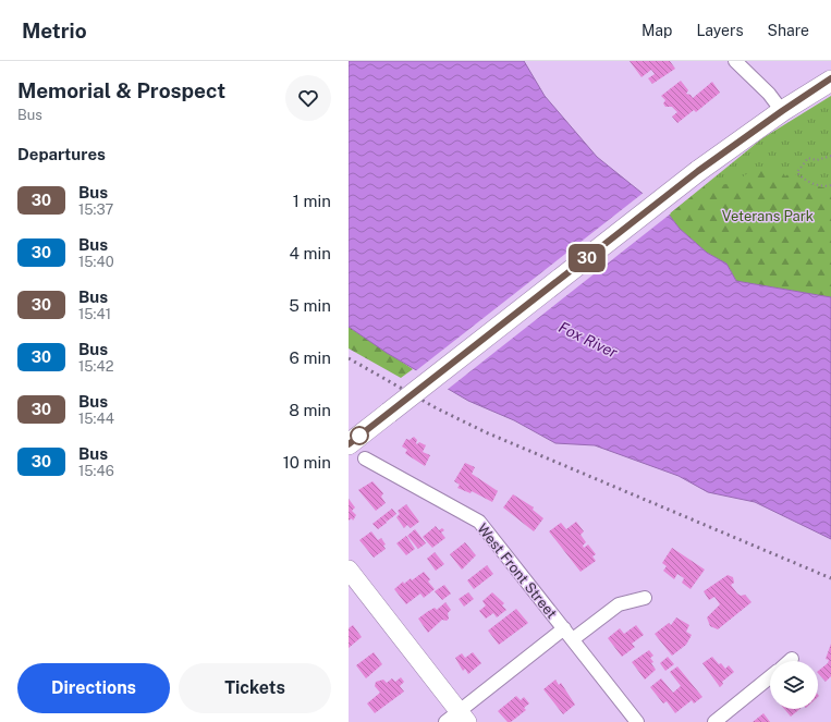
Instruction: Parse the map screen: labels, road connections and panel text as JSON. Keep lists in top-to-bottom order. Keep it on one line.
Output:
{"streets":{"street":["West Front Street"]},"water":["Fox River"],"parks":["Veterans Park"],"lines":["bus line 30"],"page":{"header":"Metrio","nav":["Map","Layers","Share"],"heading":[["Memorial & Prospect","Bus"],"Departures"],"on_map":"30","list":[{"mark":"30","name":"Bus","note":"15:37","value":"1 min"},{"mark":"30","name":"Bus","note":"15:40","value":"4 min"},{"mark":"30","name":"Bus","note":"15:41","value":"5 min"},{"mark":"30","name":"Bus","note":"15:42","value":"6 min"},{"mark":"30","name":"Bus","note":"15:44","value":"8 min"},{"mark":"30","name":"Bus","note":"15:46","value":"10 min"}],"buttons":["Directions","Tickets"]}}
